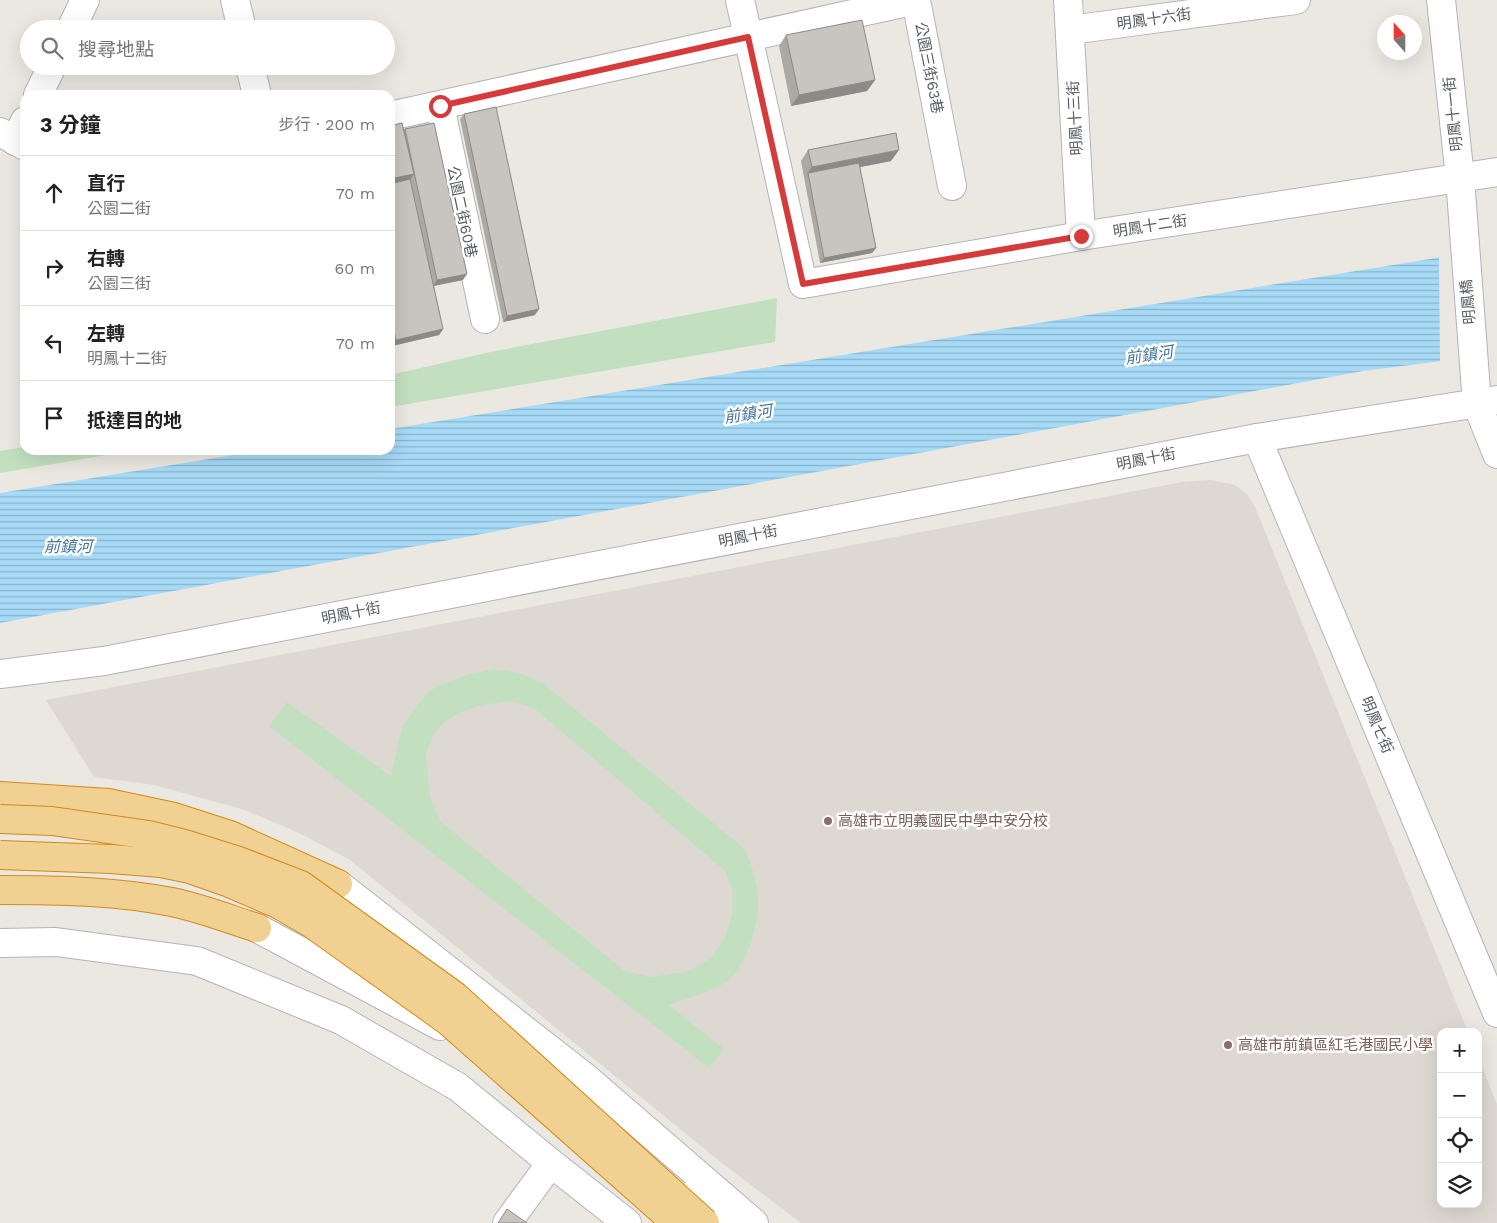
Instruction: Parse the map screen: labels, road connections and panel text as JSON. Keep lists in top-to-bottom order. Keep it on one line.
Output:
{"streets":{"street":["明鳳十六街","公園三街63巷","明鳳十一街","明鳳十三街","公園二街60巷","明鳳十二街","明鳳橋","明鳳十街","明鳳七街"]},"crossings":[["明鳳十六街","明鳳十三街"],["公園三街63巷","明鳳十二街"],["明鳳十一街","明鳳十二街"],["明鳳十一街","明鳳橋"],["明鳳十三街","明鳳十二街"],["明鳳橋","明鳳十街"],["明鳳十街","明鳳七街"]],"water":["前鎮河"],"places":["高雄市立明義國民中學中安分校","高雄市前鎮區紅毛港國民小學"],"north":"top","page":{"search":"搜尋地點","heading":["3 分鐘","步行 · 200 m"],"list":[["直行","公園二街","70 m"],["右轉","公園三街","60 m"],["左轉","明鳳十二街","70 m"],"抵達目的地"],"map_buttons":["+","−"]}}
